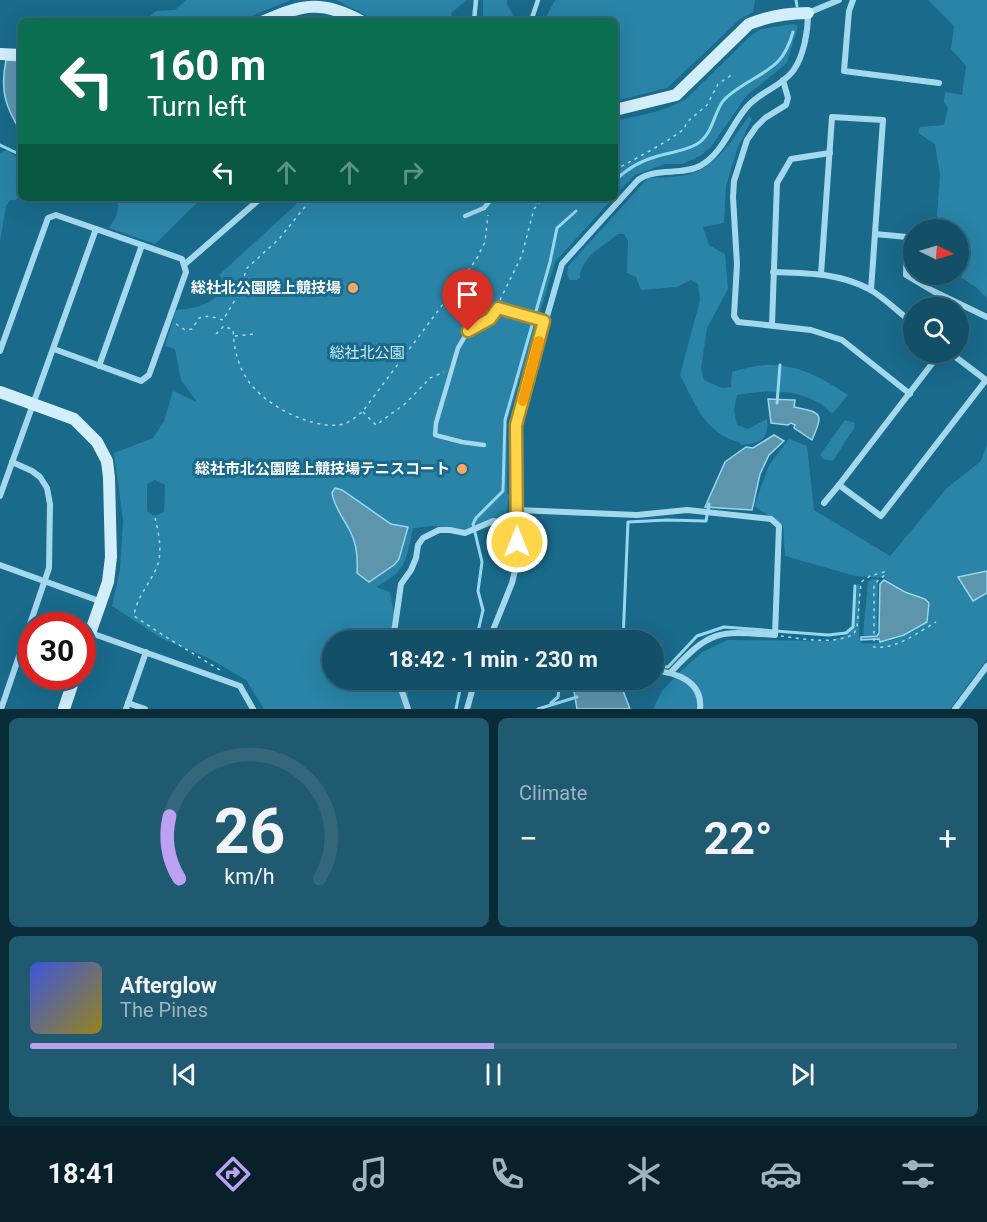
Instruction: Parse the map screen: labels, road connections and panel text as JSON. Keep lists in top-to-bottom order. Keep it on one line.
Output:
{"parks":["総社北公園"],"places":["総社北公園陸上競技場","総社市北公園陸上競技場テニスコート"],"north":"right","page":{"turn":["160 m","Turn left"],"limit":"30","trip":"18:42 · 1 min · 230 m","tile":"Climate","heat":["−","22°","+"],"song":["Afterglow","The Pines"],"tabs":"18:41","gauge":["26","km/h"]}}
